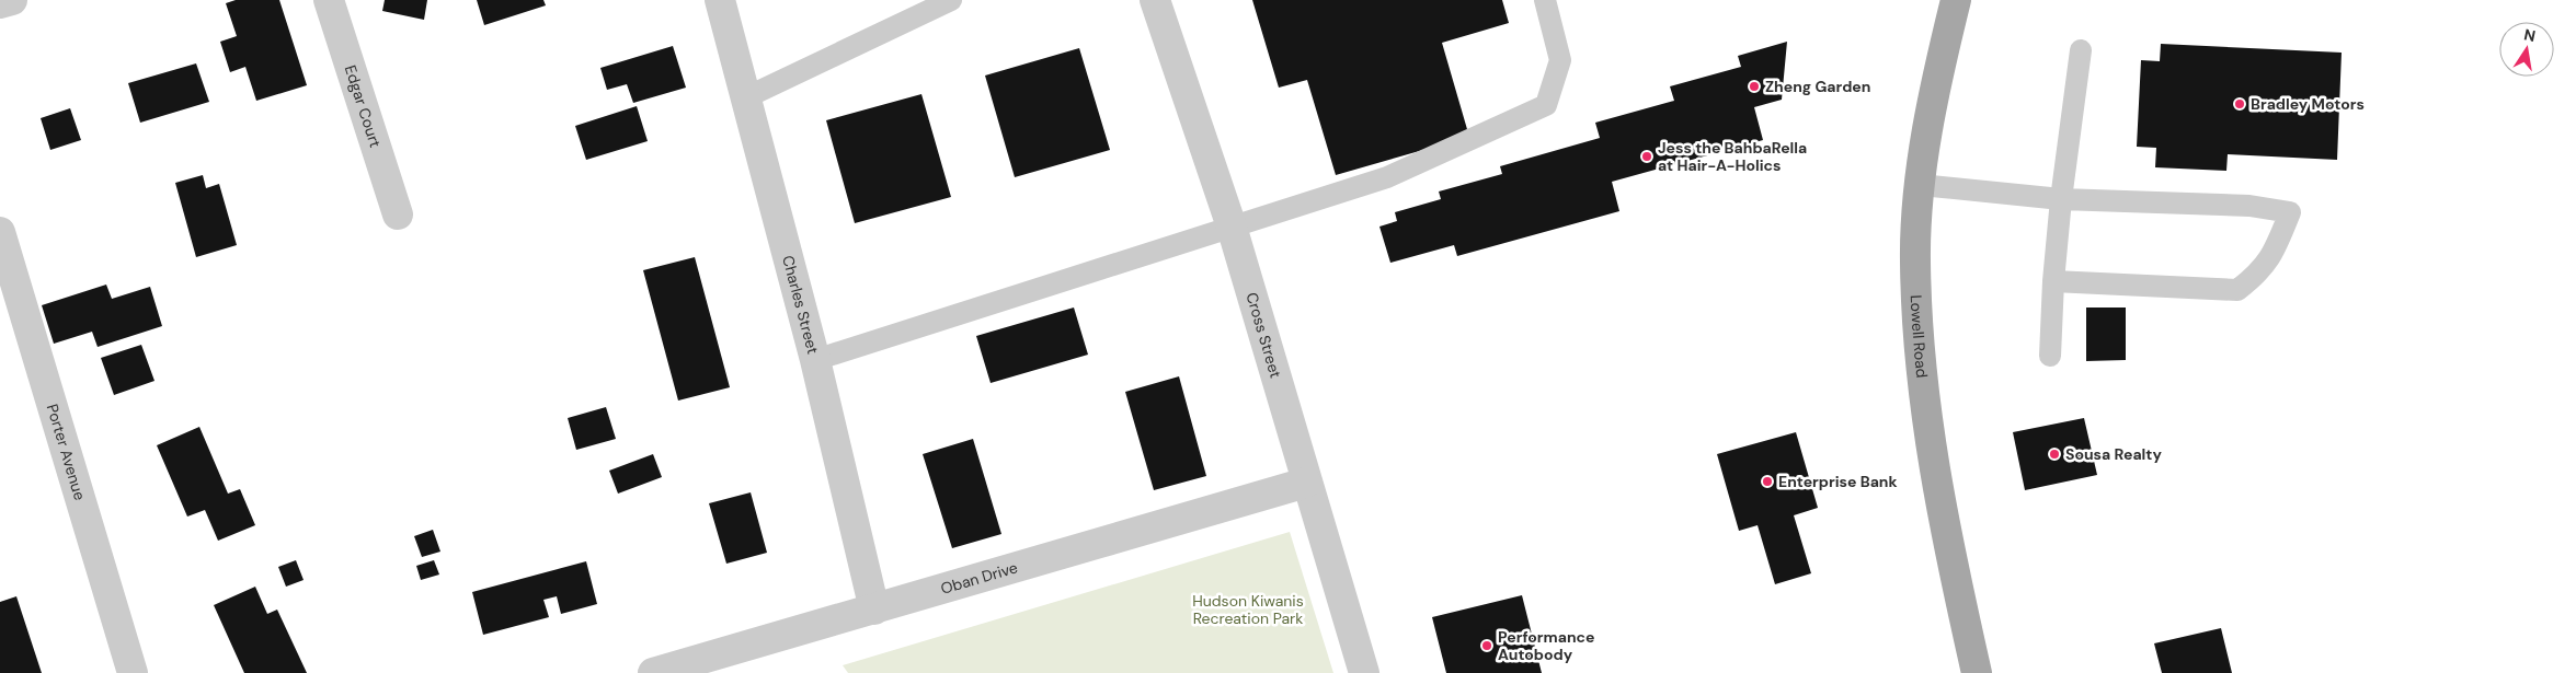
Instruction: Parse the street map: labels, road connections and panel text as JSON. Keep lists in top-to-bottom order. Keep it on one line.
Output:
{"streets":{"main road":["Lowell Road"],"street":["Edgar Court","Charles Street","Cross Street","Porter Avenue","Oban Drive"]},"crossings":[["Charles Street","Oban Drive"],["Cross Street","Oban Drive"]],"parks":["Hudson Kiwanis Recreation Park"],"places":["Zheng Garden","Bradley Motors","Jess the BahbaRella at Hair-A-Holics","Sousa Realty","Enterprise Bank","Performance Autobody"],"north":"top"}
